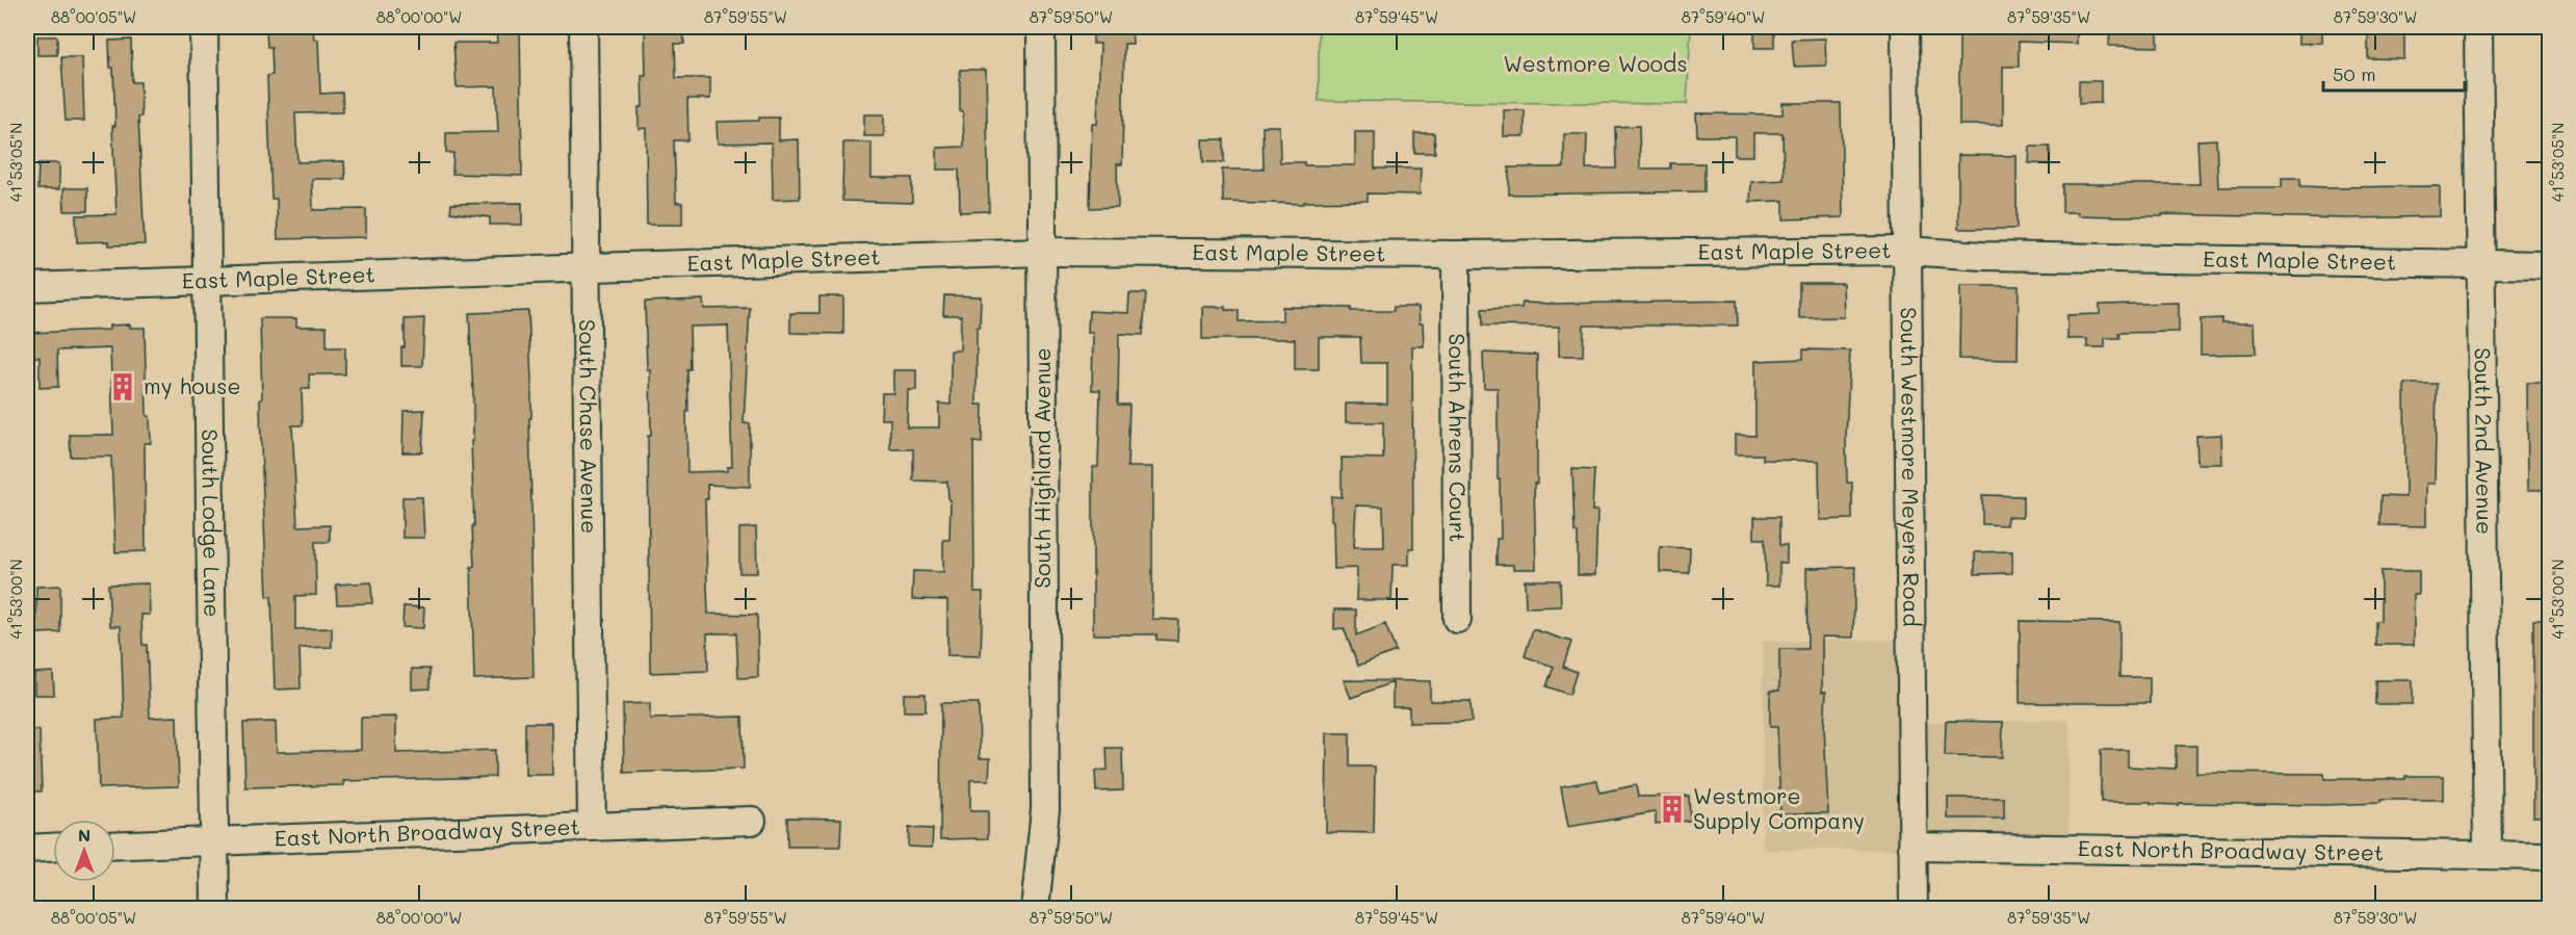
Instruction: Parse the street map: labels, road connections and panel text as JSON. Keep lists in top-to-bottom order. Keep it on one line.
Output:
{"streets":{"street":["East Maple Street","South Chase Avenue","South Ahrens Court","South 2nd Avenue","South Highland Avenue","South Westmore Meyers Road","South Lodge Lane","East North Broadway Street"]},"crossings":[["East Maple Street","South Chase Avenue"],["East Maple Street","South Ahrens Court"],["East Maple Street","South 2nd Avenue"],["East Maple Street","South Highland Avenue"],["East Maple Street","South Westmore Meyers Road"],["East Maple Street","South Lodge Lane"],["South Chase Avenue","East North Broadway Street"],["South 2nd Avenue","East North Broadway Street"],["South Westmore Meyers Road","East North Broadway Street"],["South Lodge Lane","East North Broadway Street"]],"parks":["Westmore Woods"],"places":{"building":["my house","Westmore Supply Company"]},"scale_bar":"50 m","north":"top","coordinates":["88°00'05\"W","88°00'00\"W","87°59'55\"W","87°59'50\"W","87°59'45\"W","87°59'40\"W","87°59'35\"W","87°59'30\"W","41°53'05\"N","41°53'00\"N"]}
